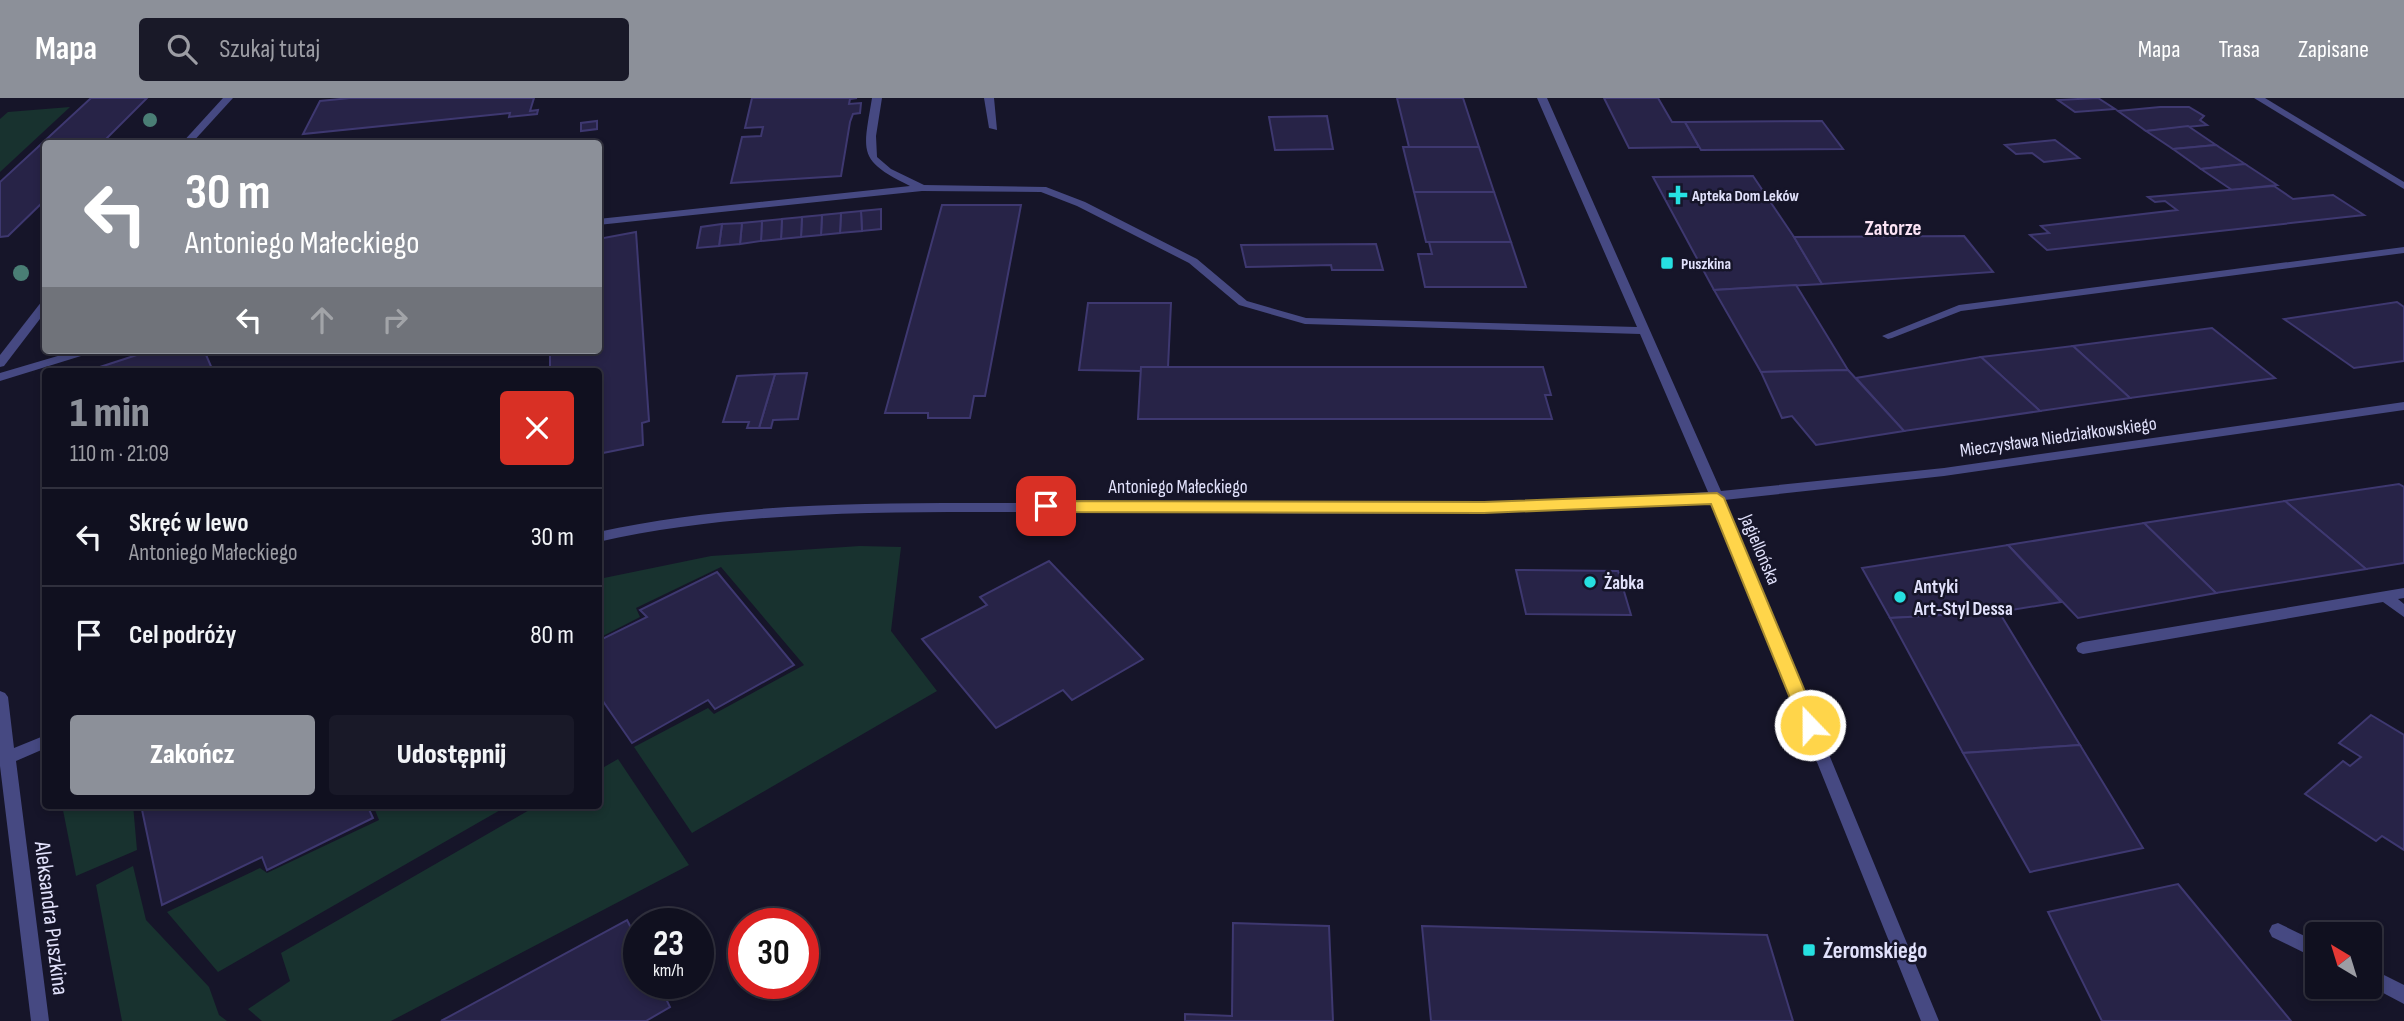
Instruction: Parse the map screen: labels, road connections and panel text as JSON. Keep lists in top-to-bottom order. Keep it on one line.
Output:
{"streets":{"street":["Mieczysława Niedziałkowskiego","Antoniego Małeckiego","Jagiellońska","Aleksandra Puszkina"]},"crossings":[["Mieczysława Niedziałkowskiego","Antoniego Małeckiego"],["Mieczysława Niedziałkowskiego","Jagiellońska"],["Antoniego Małeckiego","Jagiellońska"]],"districts":["Zatorze"],"places":{"health":["Apteka Dom Leków"],"transit":["Puszkina","Żeromskiego"],"other":["Żabka","Antyki Art-Styl Dessa"]},"north":"top left","page":{"header":"Mapa","search":"Szukaj tutaj","nav":["Mapa","Trasa","Zapisane"],"turn":["30 m","Antoniego Małeckiego"],"heading":["1 min","110 m · 21:09"],"list":[{"name":"Skręć w lewo","note":"Antoniego Małeckiego","value":"30 m"},{"name":"Cel podróży","value":"80 m"}],"buttons":["Zakończ","Udostępnij"],"speed":"23 km/h","limit":"30"}}
